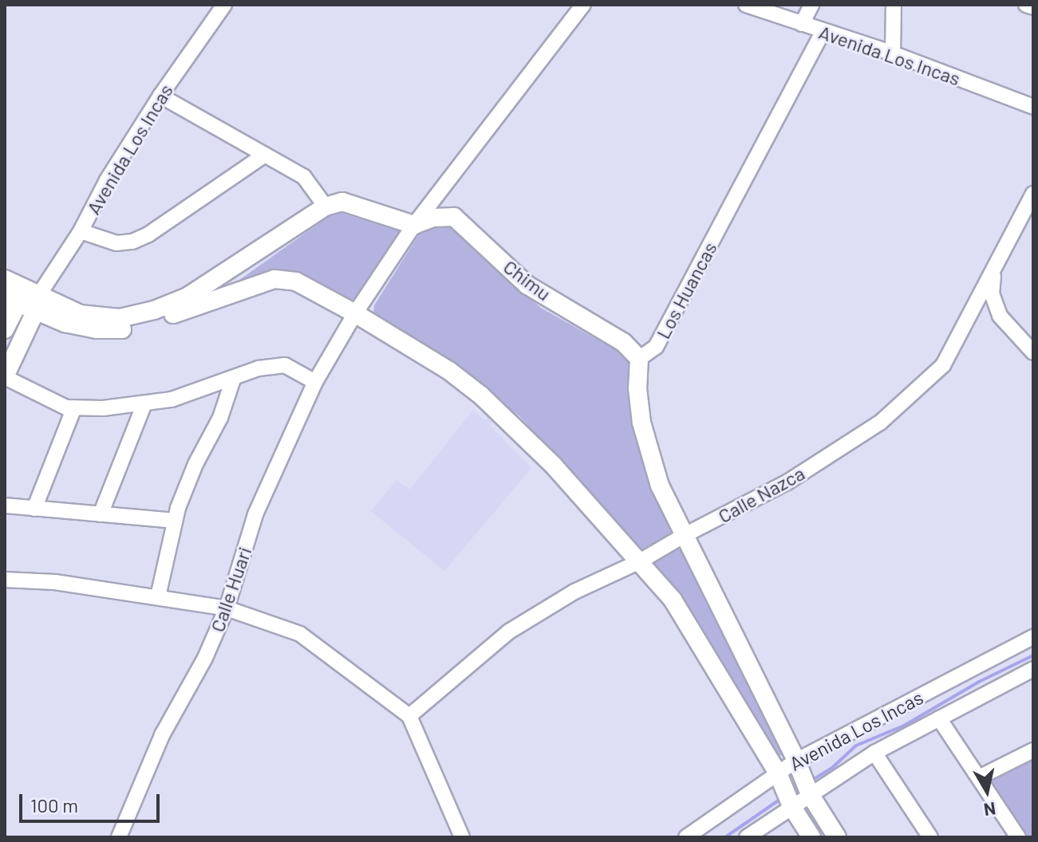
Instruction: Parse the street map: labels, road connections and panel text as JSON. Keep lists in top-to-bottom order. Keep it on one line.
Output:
{"streets":{"main road":["Avenida Los Incas","Chimu"],"street":["Los Huancas","Calle Nazca","Calle Huari"]},"crossings":[["Avenida Los Incas","Los Huancas"],["Chimu","Los Huancas"],["Chimu","Calle Huari"]],"scale_bar":"100 m","north":"bottom"}
